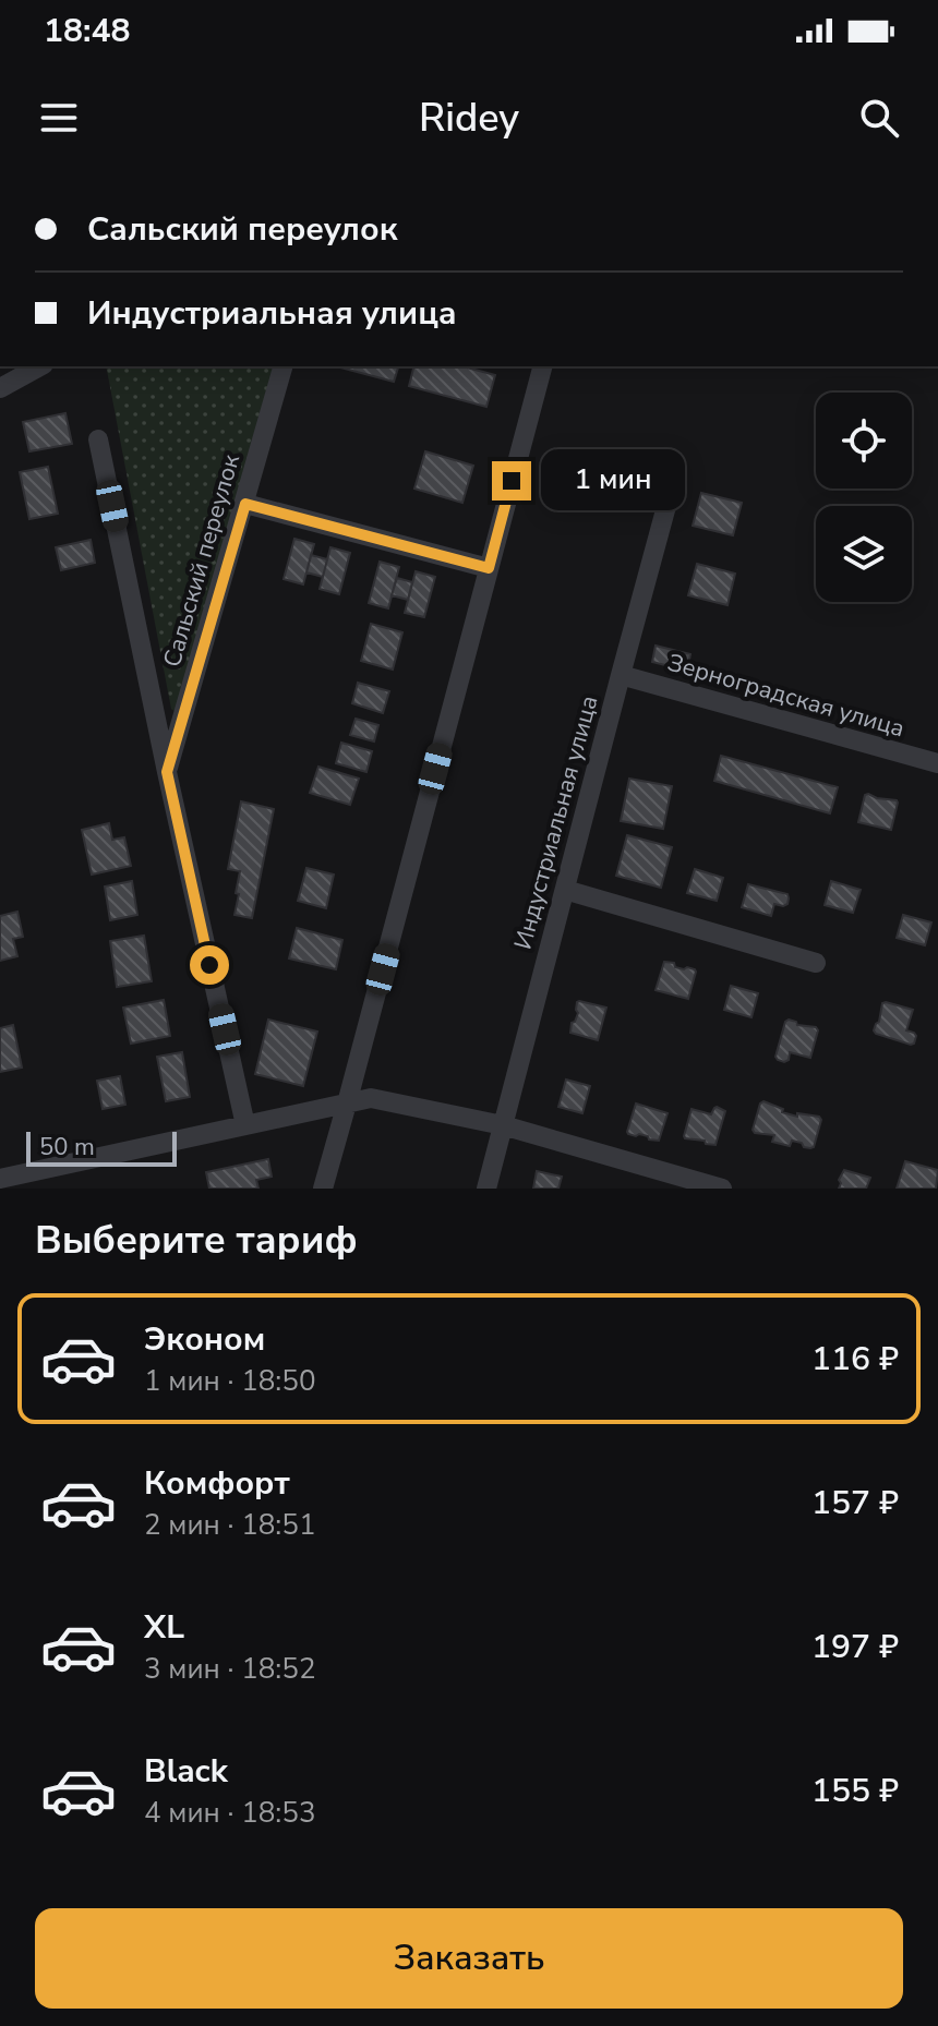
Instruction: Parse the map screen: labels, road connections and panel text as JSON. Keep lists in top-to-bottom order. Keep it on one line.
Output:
{"streets":{"street":["Сальский переулок","Зерноградская улица","Индустриальная улица"]},"crossings":[["Зерноградская улица","Индустриальная улица"]],"scale_bar":"50 m","page":{"status":"18:48","header":"Ridey","banner":["Сальский переулок","Индустриальная улица"],"bubble":"1 мин","scale":"50 m","heading":"Выберите тариф","list":[{"name":"Эконом","note":"1 мин · 18:50","value":"116 ₽"},{"name":"Комфорт","note":"2 мин · 18:51","value":"157 ₽"},{"name":"XL","note":"3 мин · 18:52","value":"197 ₽"},{"name":"Black","note":"4 мин · 18:53","value":"155 ₽"}],"buttons":"Заказать"}}
